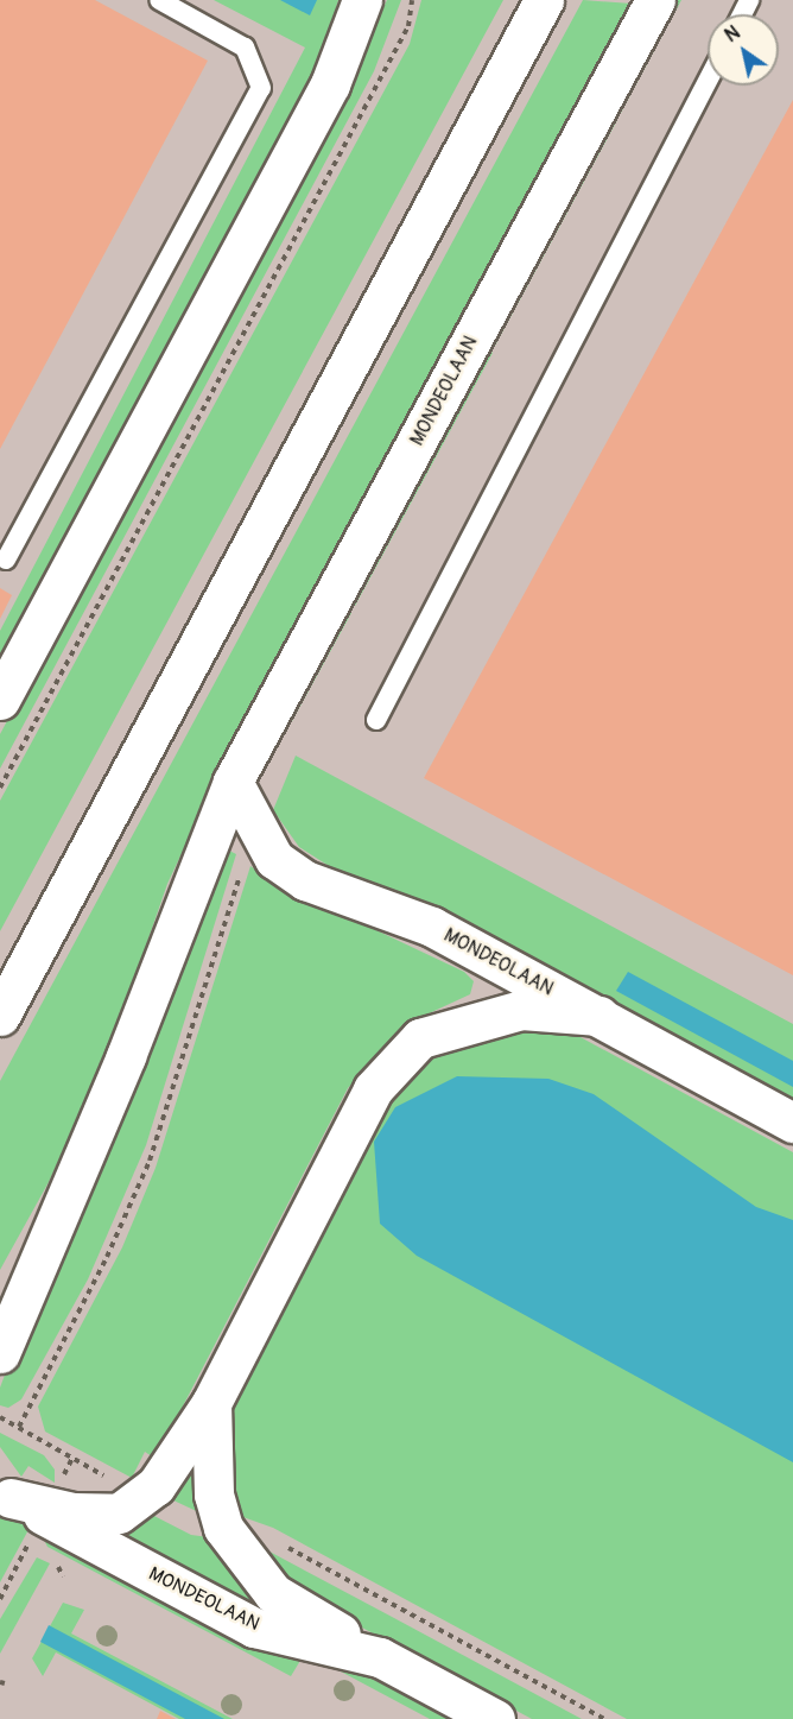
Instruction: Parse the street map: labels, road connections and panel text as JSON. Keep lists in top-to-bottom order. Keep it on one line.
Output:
{"streets":{"street":["MONDEOLAAN"]},"north":"top left"}
